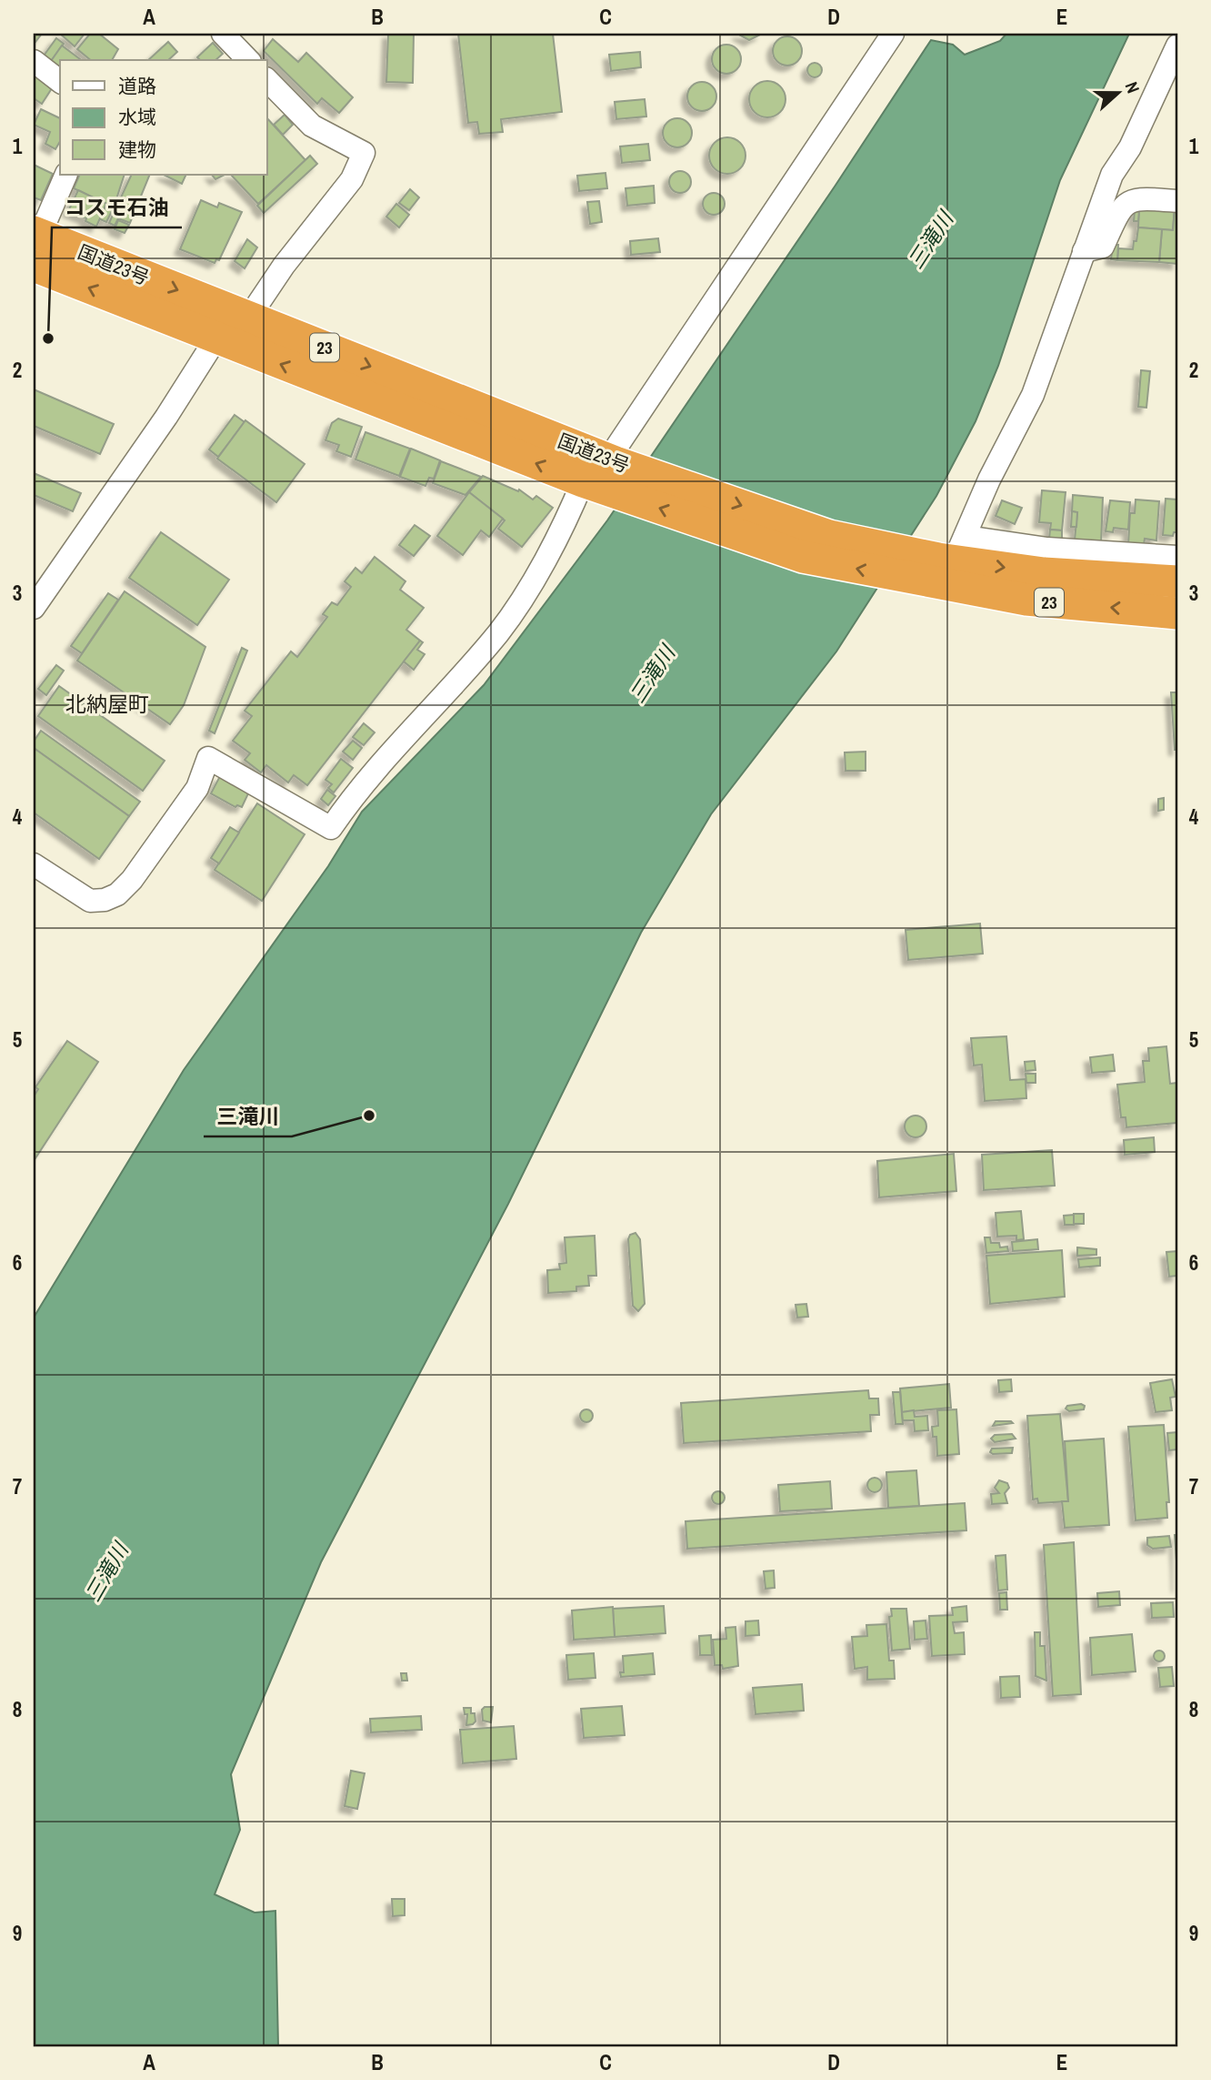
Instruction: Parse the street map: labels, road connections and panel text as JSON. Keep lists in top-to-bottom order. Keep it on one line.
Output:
{"streets":{"highway":["国道23号","23"]},"districts":["北納屋町"],"water":["三滝川"],"places":["コスモ石油","三滝川"],"legend":["道路","水域","建物"],"north":"right","grid":{"columns":["A","B","C","D","E"],"rows":["1","2","3","4","5","6","7","8","9"]}}
